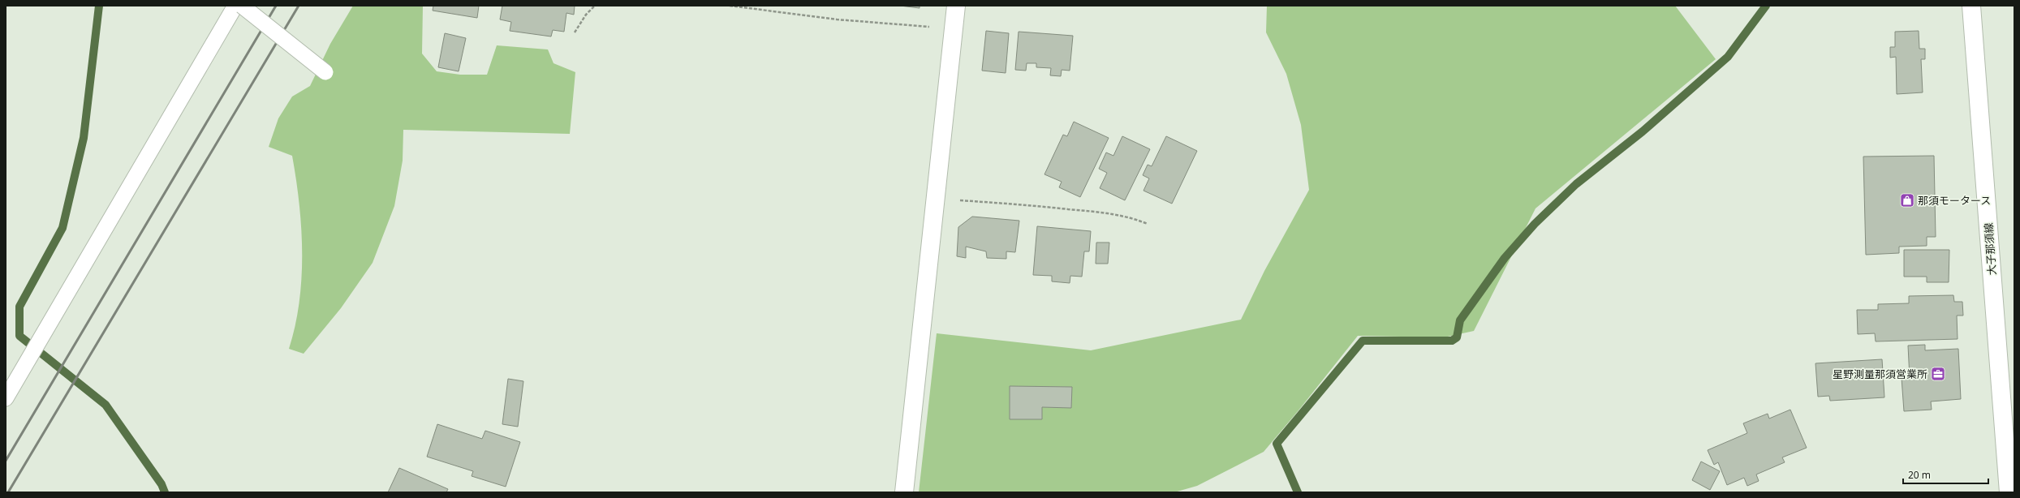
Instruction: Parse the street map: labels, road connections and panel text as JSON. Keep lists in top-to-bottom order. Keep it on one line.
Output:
{"streets":{"street":["大子那須線"]},"places":{"shop":["那須モータース"],"office":["星野測量那須営業所"]},"scale_bar":"20 m"}
